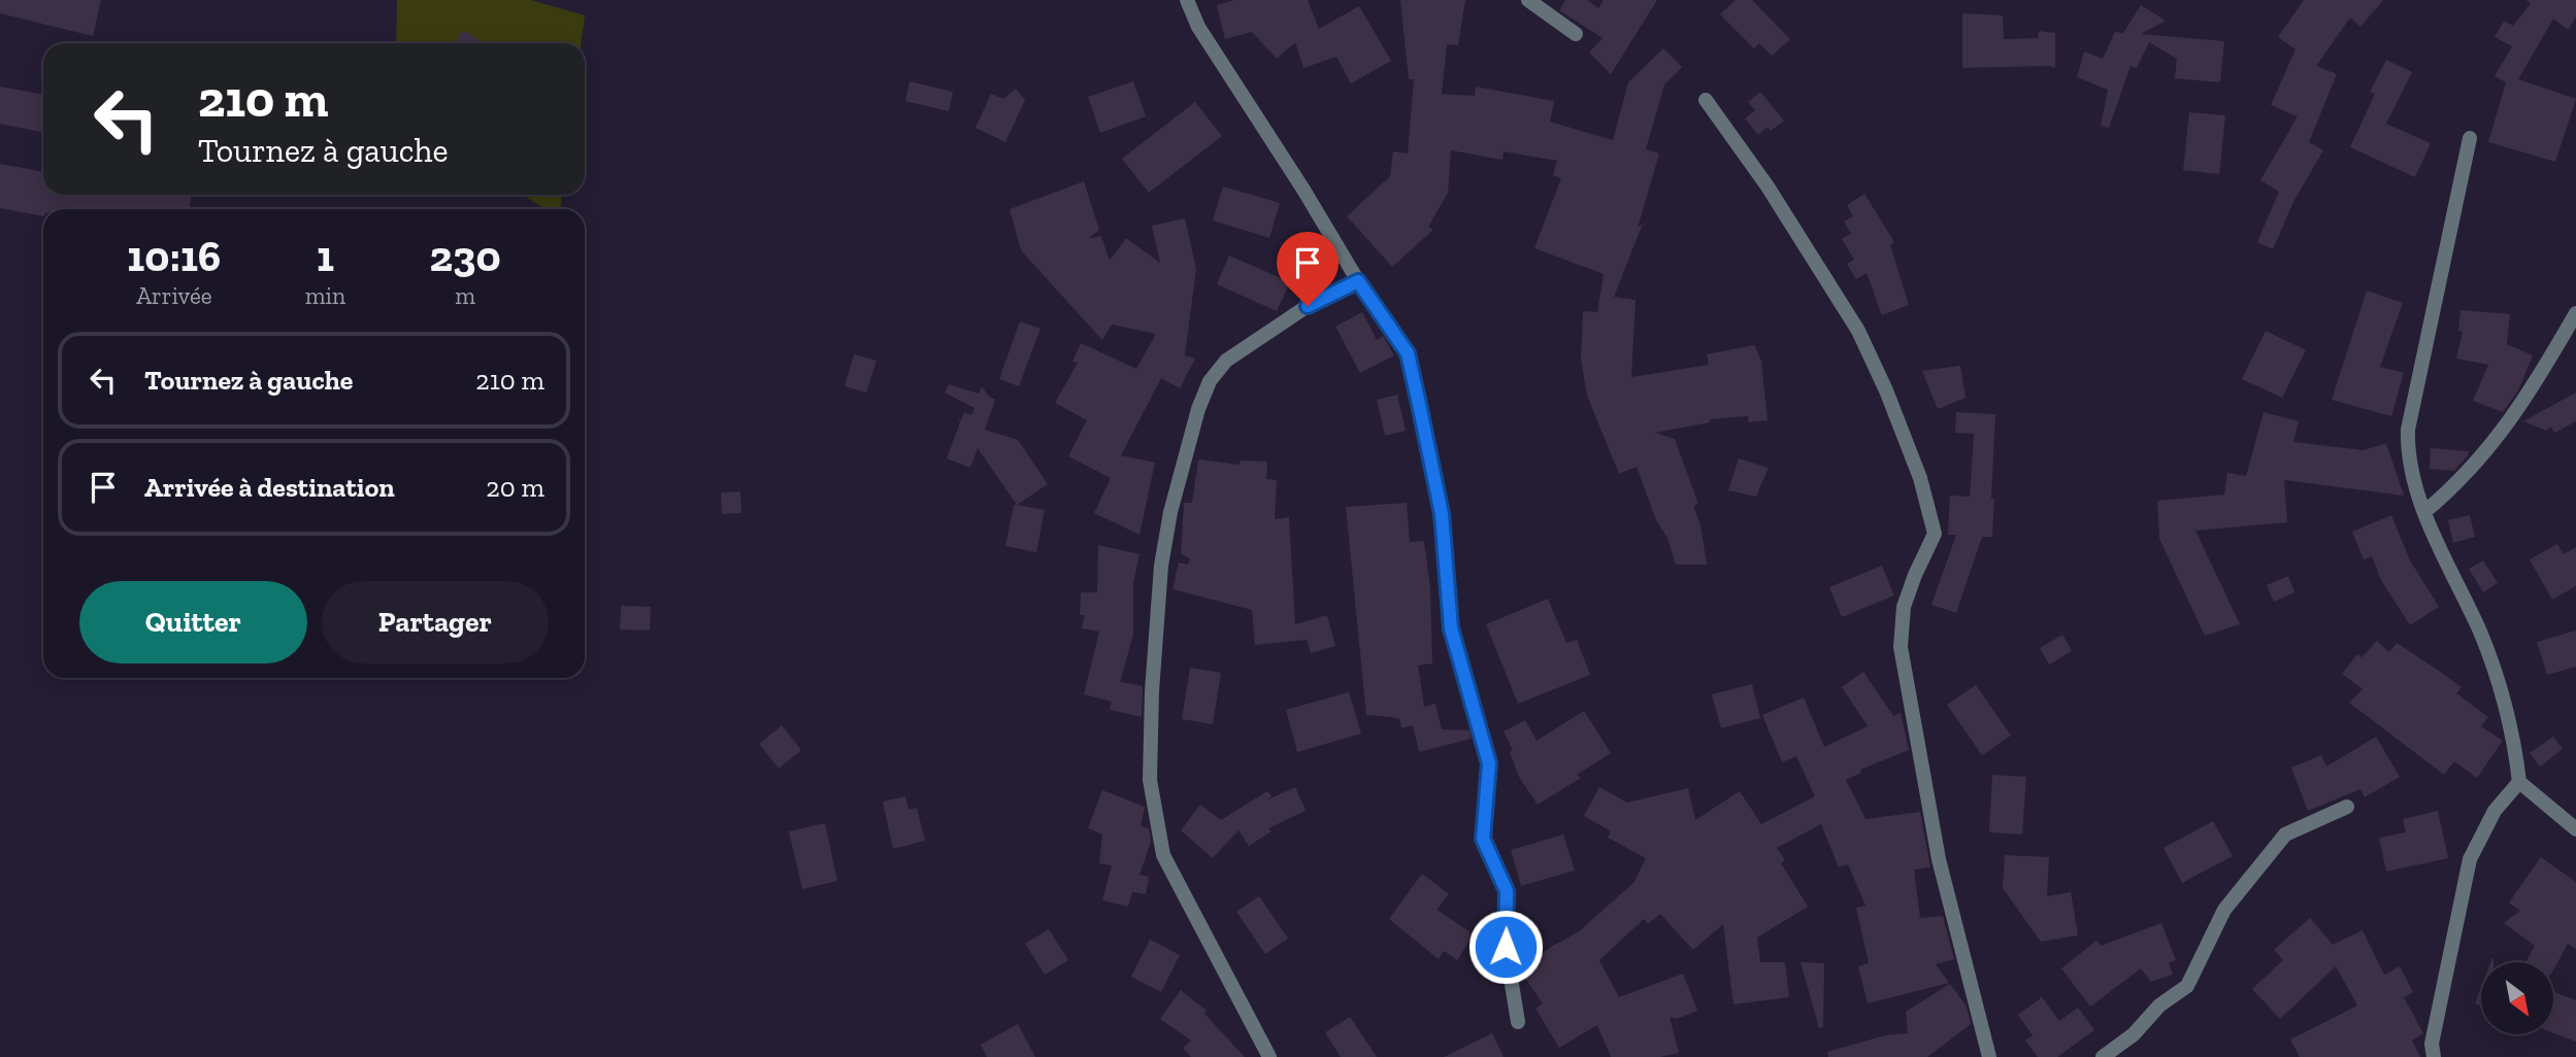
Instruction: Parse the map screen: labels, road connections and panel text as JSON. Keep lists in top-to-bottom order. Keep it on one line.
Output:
{"north":"bottom right","page":{"turn":["210 m","Tournez à gauche"],"eta":["10:16","Arrivée","1","min","230","m"],"list":[{"name":"Tournez à gauche","value":"210 m"},{"name":"Arrivée à destination","value":"20 m"}],"buttons":["Quitter","Partager"]}}
